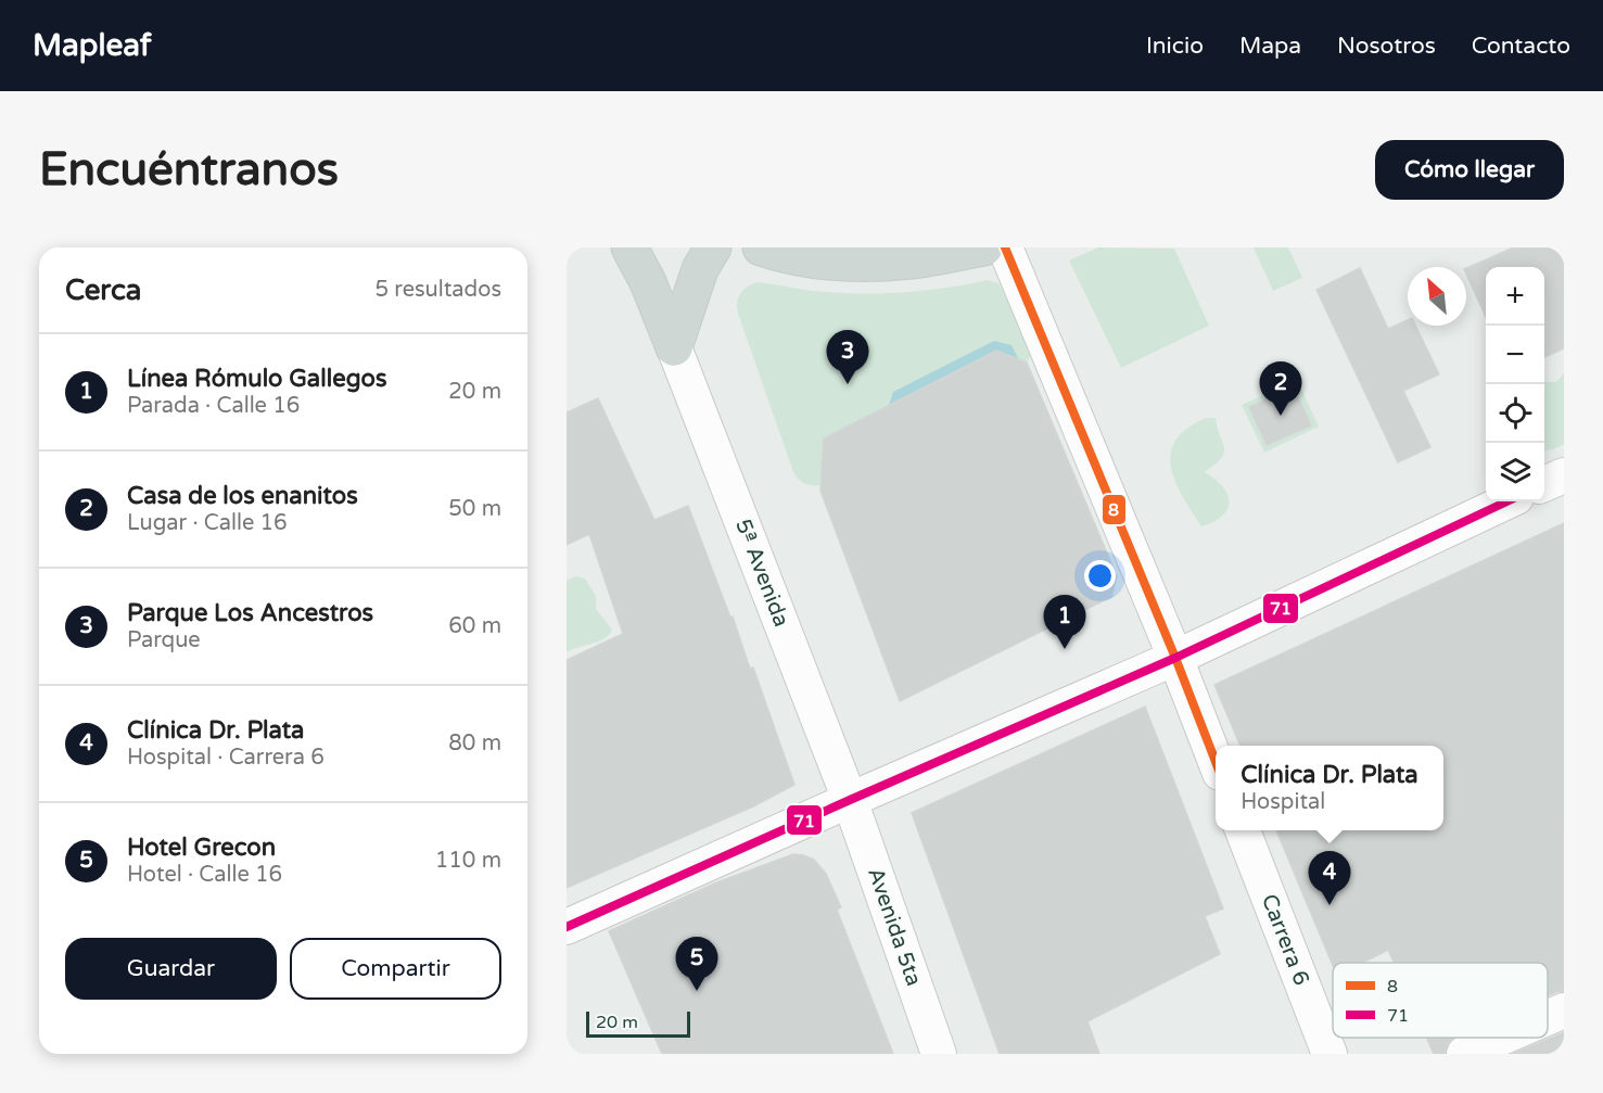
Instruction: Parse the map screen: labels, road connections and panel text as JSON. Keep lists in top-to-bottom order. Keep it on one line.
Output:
{"streets":{"street":["5ª Avenida","Avenida 5ta","Carrera 6"]},"crossings":[["5ª Avenida","Avenida 5ta"]],"lines":["transit line 8","transit line 71"],"legend":["8","71"],"scale_bar":"20 m","north":"top left","page":{"header":"Mapleaf","nav":["Inicio","Mapa","Nosotros","Contacto"],"buttons":["Cómo llegar",["Guardar","Compartir"]],"title":"Encuéntranos","heading":["Cerca","5 resultados"],"map_buttons":["+","−"],"pins":["3","2","1","4","5"],"list":[{"mark":"1","name":"Línea Rómulo Gallegos","note":"Parada · Calle 16","value":"20 m"},{"mark":"2","name":"Casa de los enanitos","note":"Lugar · Calle 16","value":"50 m"},{"mark":"3","name":"Parque Los Ancestros","note":"Parque","value":"60 m"},{"mark":"4","name":"Clínica Dr. Plata","note":"Hospital · Carrera 6","value":"80 m"},{"mark":"5","name":"Hotel Grecon","note":"Hotel · Calle 16","value":"110 m"}],"popup":["Clínica Dr. Plata","Hospital"],"scale":"20 m"}}
